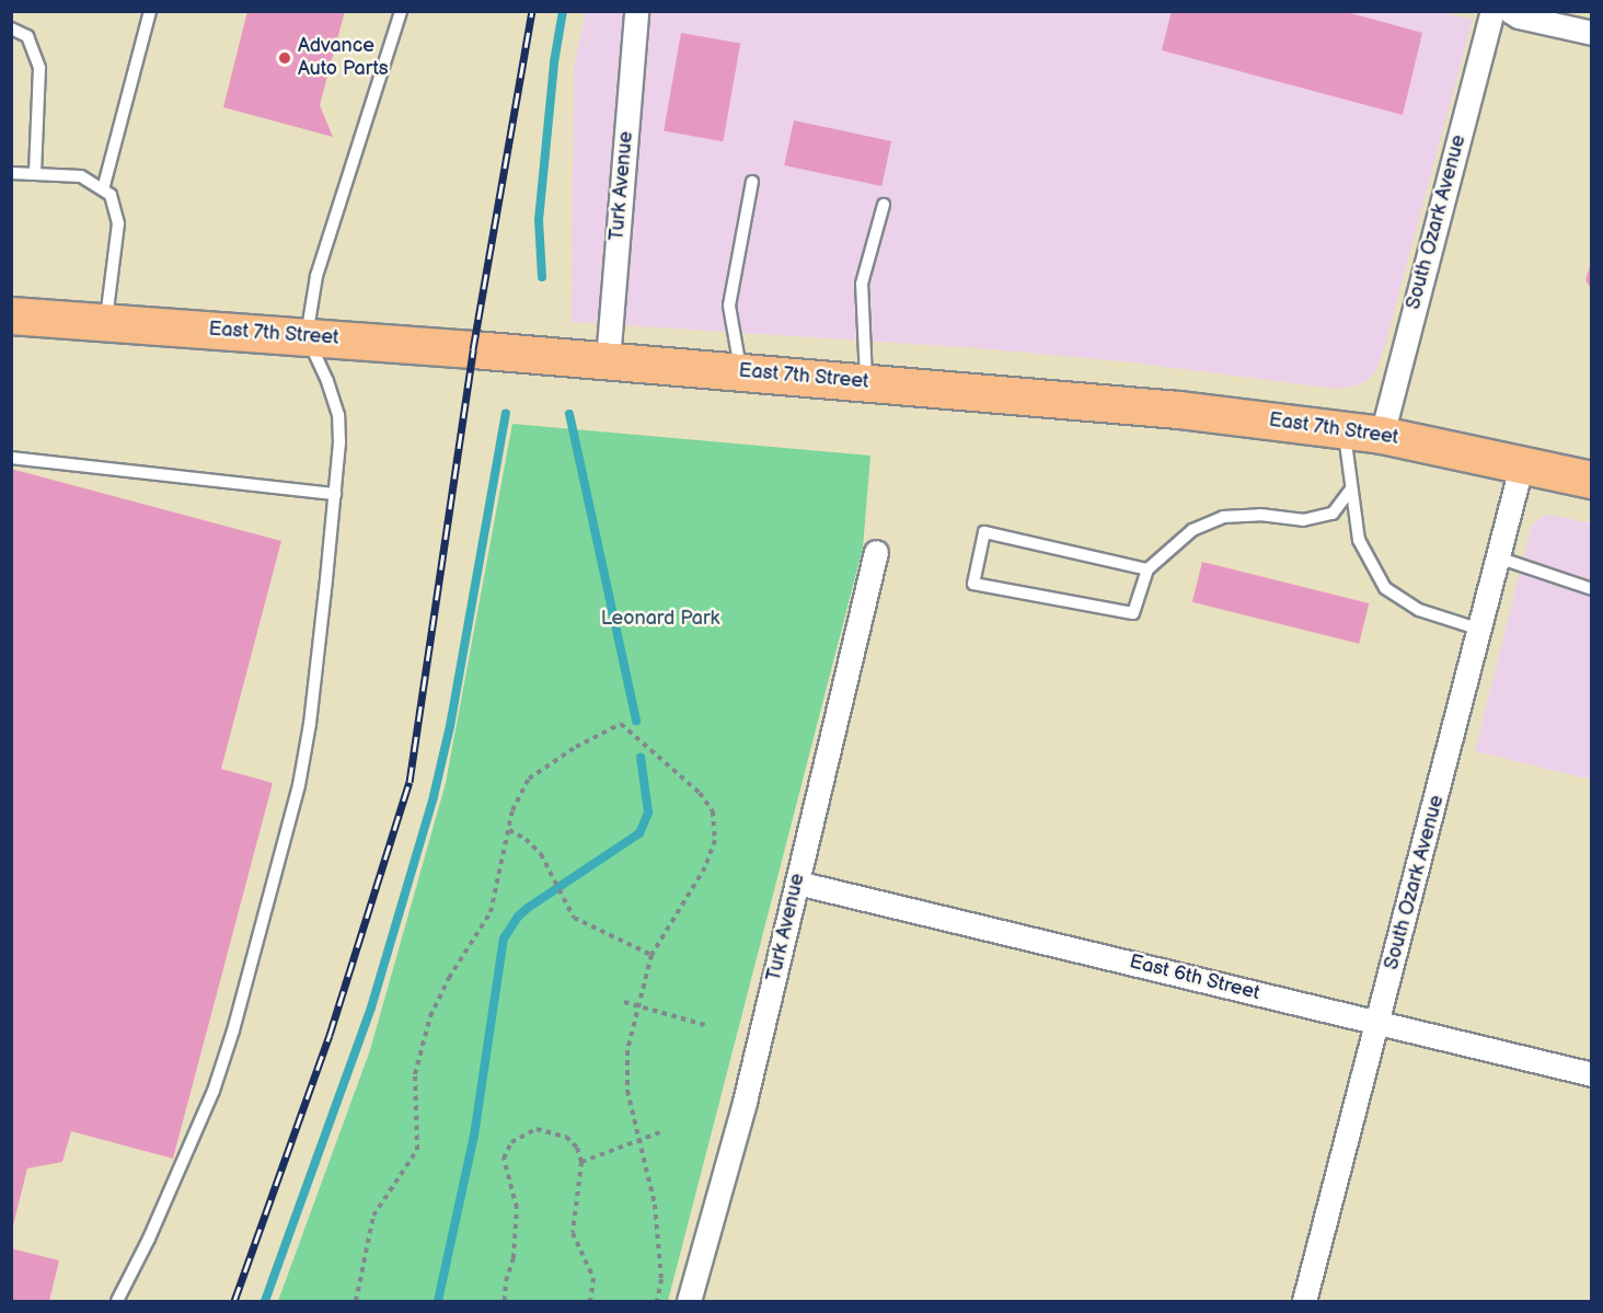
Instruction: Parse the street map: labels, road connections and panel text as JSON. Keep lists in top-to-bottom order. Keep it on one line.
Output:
{"streets":{"main road":["East 7th Street"],"street":["Turk Avenue","South Ozark Avenue","East 6th Street"]},"crossings":[["Turk Avenue","East 7th Street"],["Turk Avenue","East 6th Street"],["South Ozark Avenue","East 7th Street"],["South Ozark Avenue","East 6th Street"]],"parks":["Leonard Park"],"places":["Advance Auto Parts"]}
